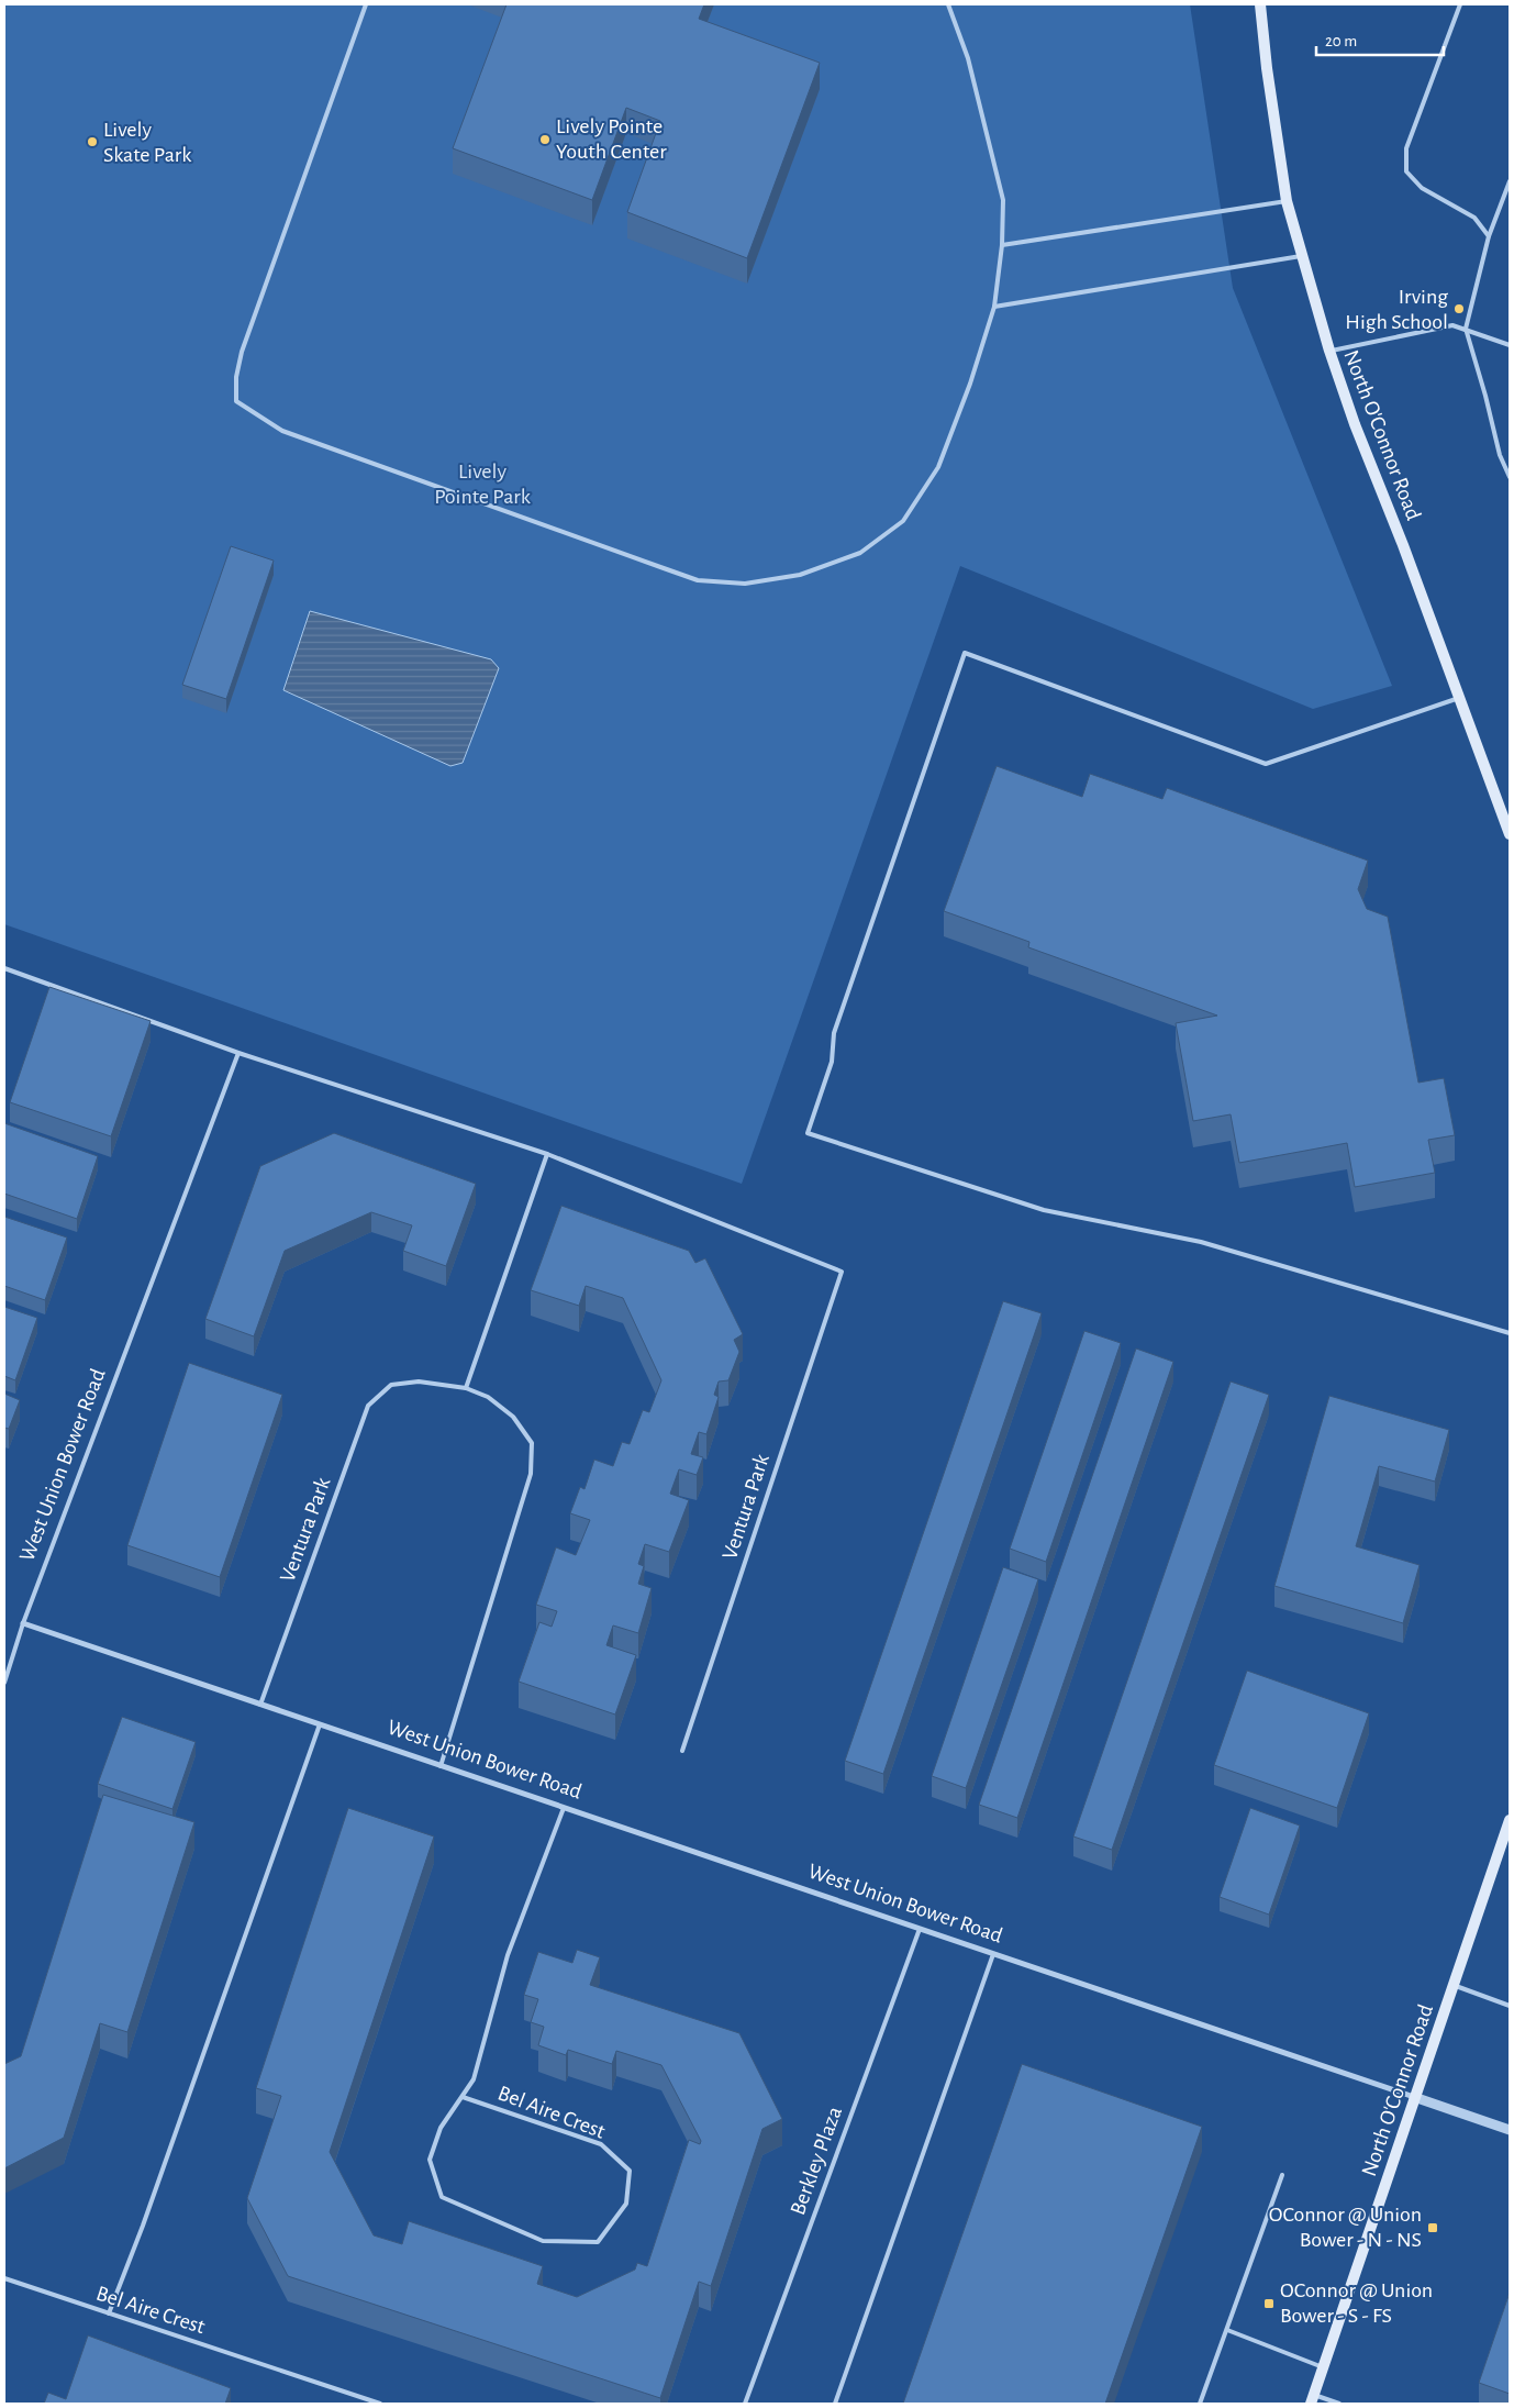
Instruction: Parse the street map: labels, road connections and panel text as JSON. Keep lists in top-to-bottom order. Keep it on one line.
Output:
{"streets":{"main road":["North O'Connor Road"],"street":["West Union Bower Road"],"lane":["Ventura Park","Bel Aire Crest","Berkley Plaza"]},"crossings":[["North O'Connor Road","West Union Bower Road"],["West Union Bower Road","Ventura Park"],["West Union Bower Road","Bel Aire Crest"],["West Union Bower Road","Berkley Plaza"]],"parks":["Lively Pointe Park"],"places":{"other":["Lively Pointe Youth Center","Lively Skate Park","Irving High School"],"transit":["OConnor @ Union Bower - N - NS","OConnor @ Union Bower - S - FS"]},"scale_bar":"20 m"}
